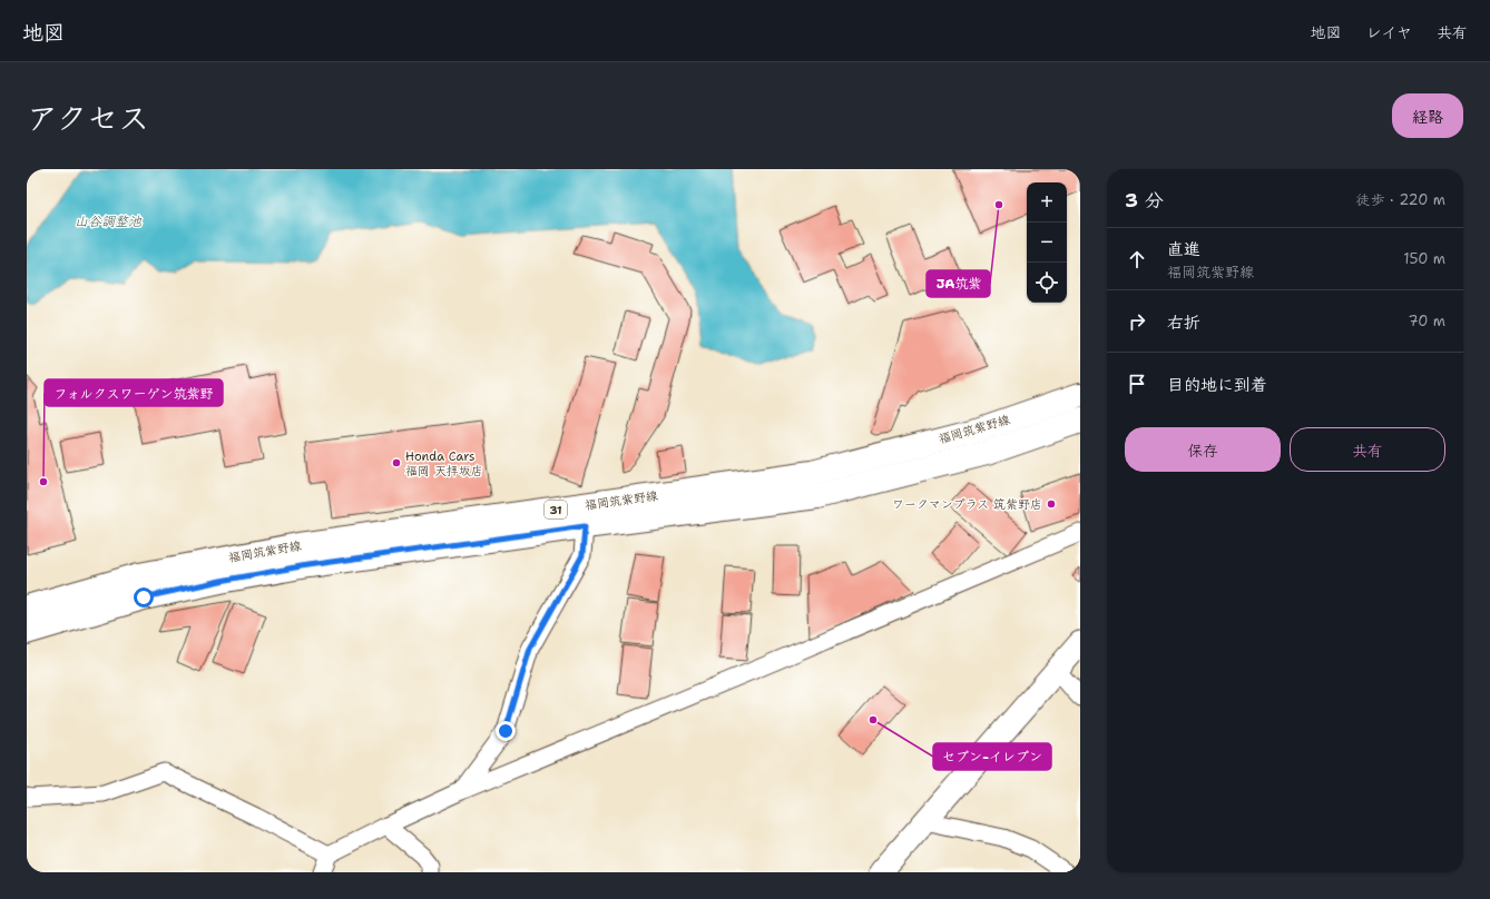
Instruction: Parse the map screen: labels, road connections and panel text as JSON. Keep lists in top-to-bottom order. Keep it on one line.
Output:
{"streets":{"main road":["福岡筑紫野線","31"]},"water":["山谷調整池"],"places":["JA筑紫","Honda Cars 福岡 天拝坂店","フォルクスワーゲン筑紫野","ワークマンプラス 筑紫野店","セブン-イレブン"],"page":{"header":"地図","nav":["地図","レイヤ","共有"],"title":"アクセス","buttons":["経路",["保存","共有"]],"heading":["3 分","徒歩 · 220 m"],"map_buttons":["+","−"],"list":[["直進","福岡筑紫野線","150 m"],["右折","70 m"],"目的地に到着"]}}
